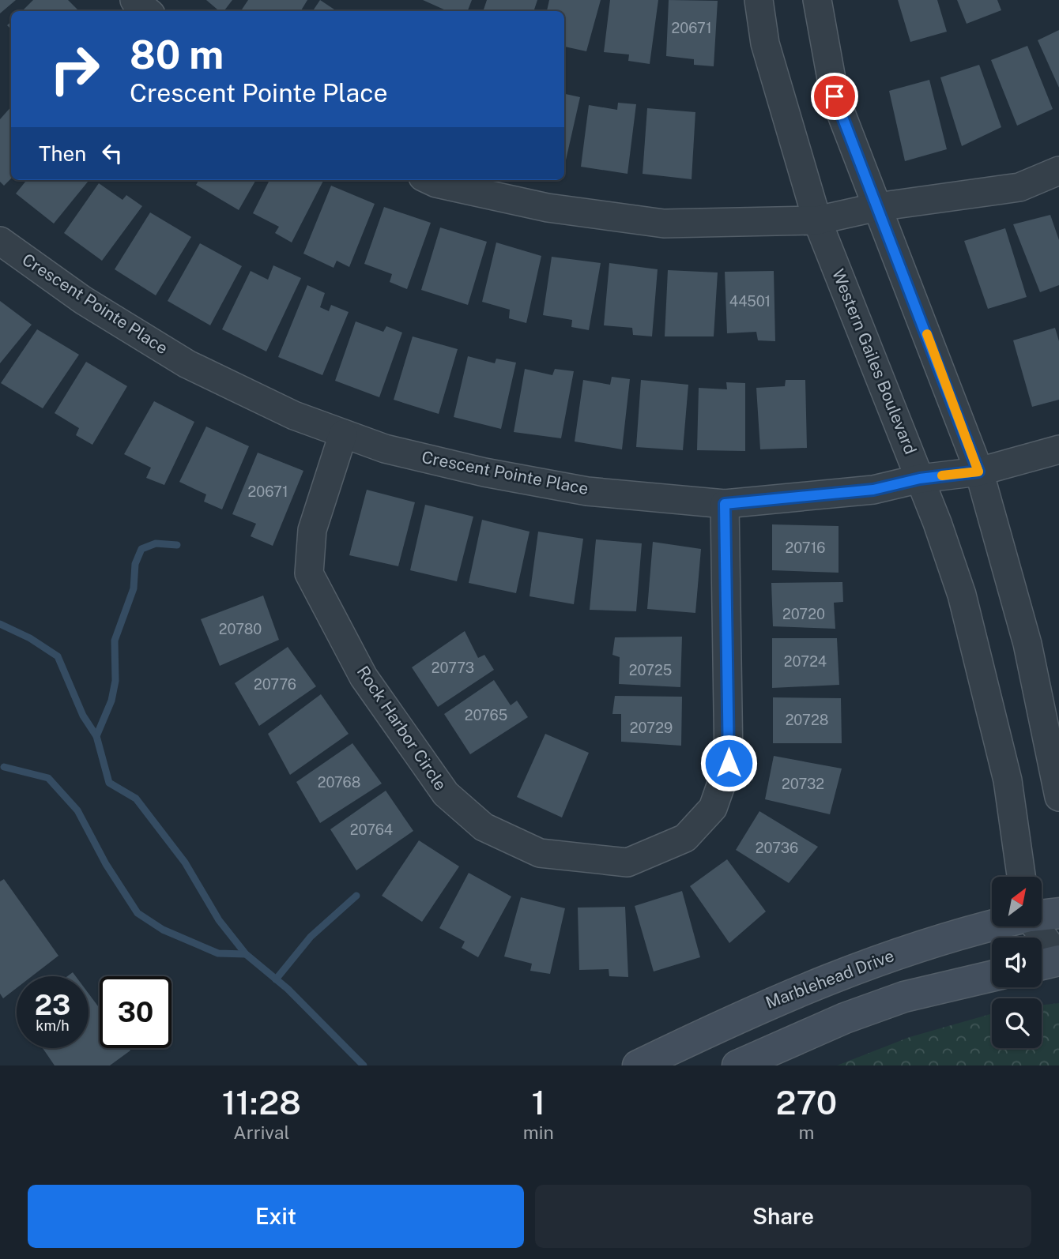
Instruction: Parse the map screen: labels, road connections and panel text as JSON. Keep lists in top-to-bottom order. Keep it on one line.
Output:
{"streets":{"street":["Crescent Pointe Place","Western Gailes Boulevard","Rock Harbor Circle","Marblehead Drive"]},"crossings":[["Crescent Pointe Place","Western Gailes Boulevard"],["Crescent Pointe Place","Rock Harbor Circle"]],"house_numbers":["20671","44501","20671","20716","20720","20780","20724","20773","20725","20776","20765","20728","20729","20768","20732","20764","20736"],"north":"top right","page":{"turn":["80 m","Crescent Pointe Place"],"then":"Then","speed":"23 km/h","limit":"30","eta":["11:28","Arrival","1","min","270","m"],"buttons":["Exit","Share"]}}
